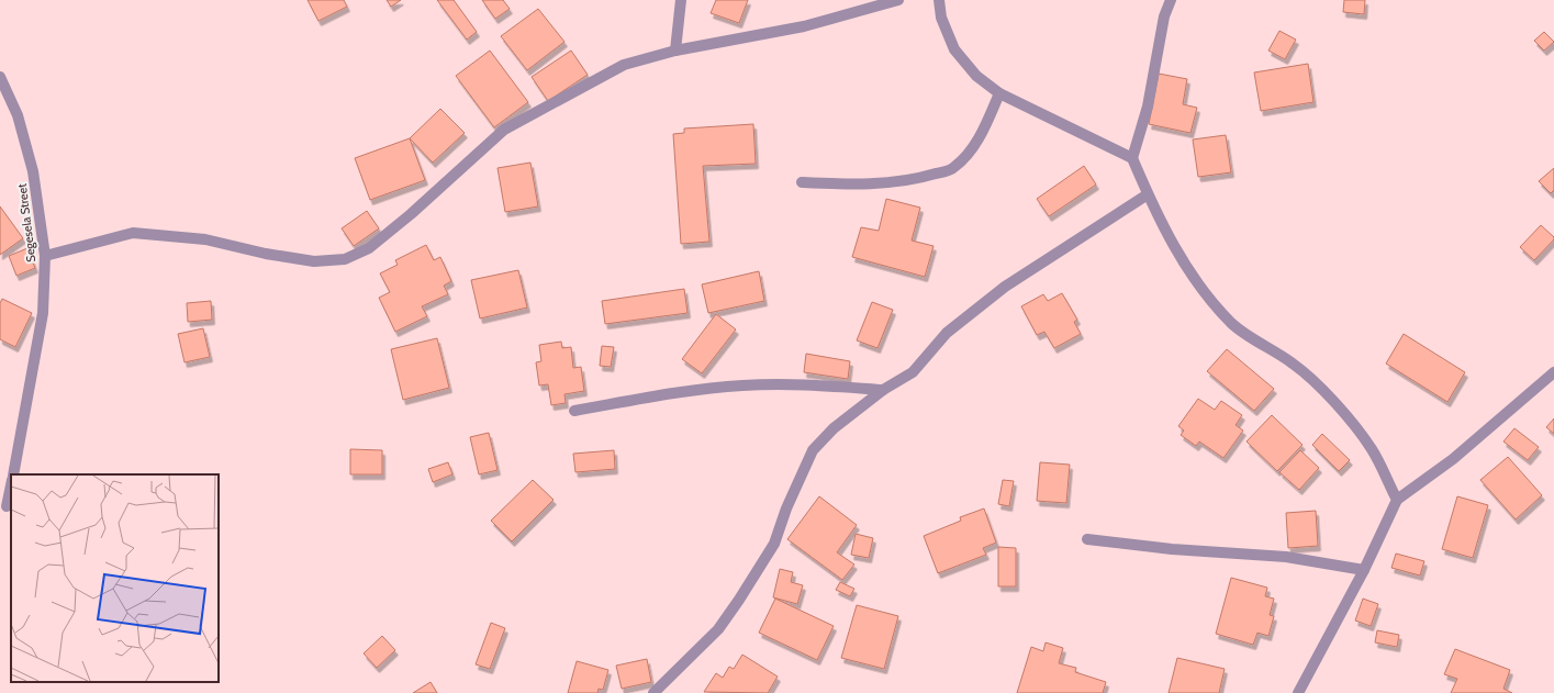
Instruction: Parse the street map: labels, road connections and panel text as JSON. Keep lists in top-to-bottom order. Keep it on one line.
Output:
{"streets":{"street":["Segesela Street"]}}
